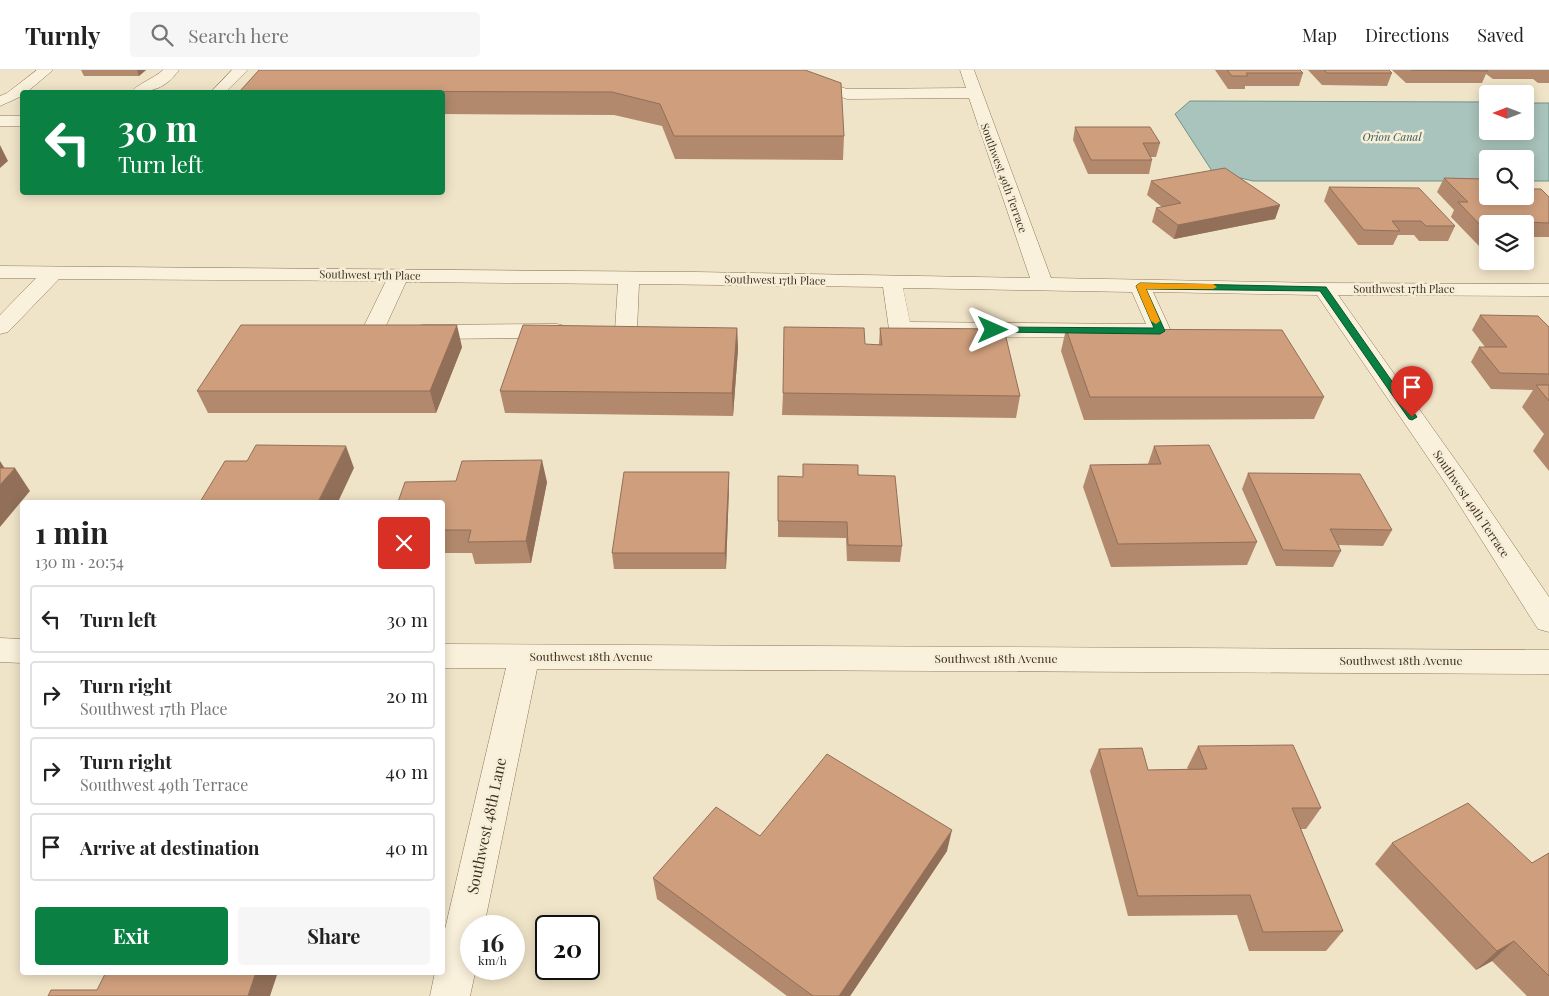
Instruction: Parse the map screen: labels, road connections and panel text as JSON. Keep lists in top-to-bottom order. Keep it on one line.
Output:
{"streets":{"street":["Southwest 49th Terrace","Southwest 17th Place","Southwest 18th Avenue","Southwest 48th Lane"]},"crossings":[["Southwest 49th Terrace","Southwest 17th Place"],["Southwest 18th Avenue","Southwest 48th Lane"]],"water":["Orion Canal"],"north":"left","page":{"header":"Turnly","search":"Search here","nav":["Map","Directions","Saved"],"turn":["30 m","Turn left"],"heading":["1 min","130 m · 20:54"],"list":[{"name":"Turn left","value":"30 m"},{"name":"Turn right","note":"Southwest 17th Place","value":"20 m"},{"name":"Turn right","note":"Southwest 49th Terrace","value":"40 m"},{"name":"Arrive at destination","value":"40 m"}],"buttons":["Exit","Share"],"speed":"16 km/h","limit":"20"}}
